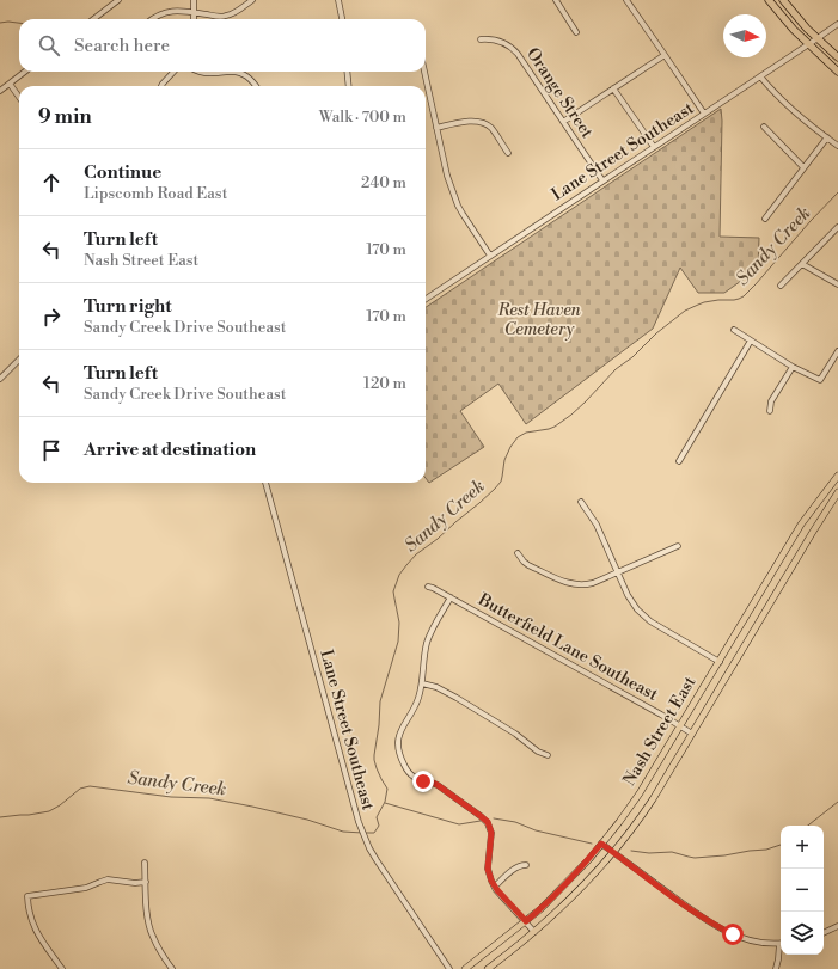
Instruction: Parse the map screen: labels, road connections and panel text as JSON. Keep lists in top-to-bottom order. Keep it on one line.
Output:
{"streets":{"main road":["Nash Street East"],"street":["Orange Street","Lane Street Southeast","Butterfield Lane Southeast"]},"crossings":[["Orange Street","Lane Street Southeast"],["Butterfield Lane Southeast","Nash Street East"]],"water":["Sandy Creek"],"parks":["Rest Haven Cemetery"],"north":"right","page":{"search":"Search here","heading":["9 min","Walk · 700 m"],"list":[["Continue","Lipscomb Road East","240 m"],["Turn left","Nash Street East","170 m"],["Turn right","Sandy Creek Drive Southeast","170 m"],["Turn left","Sandy Creek Drive Southeast","120 m"],"Arrive at destination"],"map_buttons":["+","−"]}}
